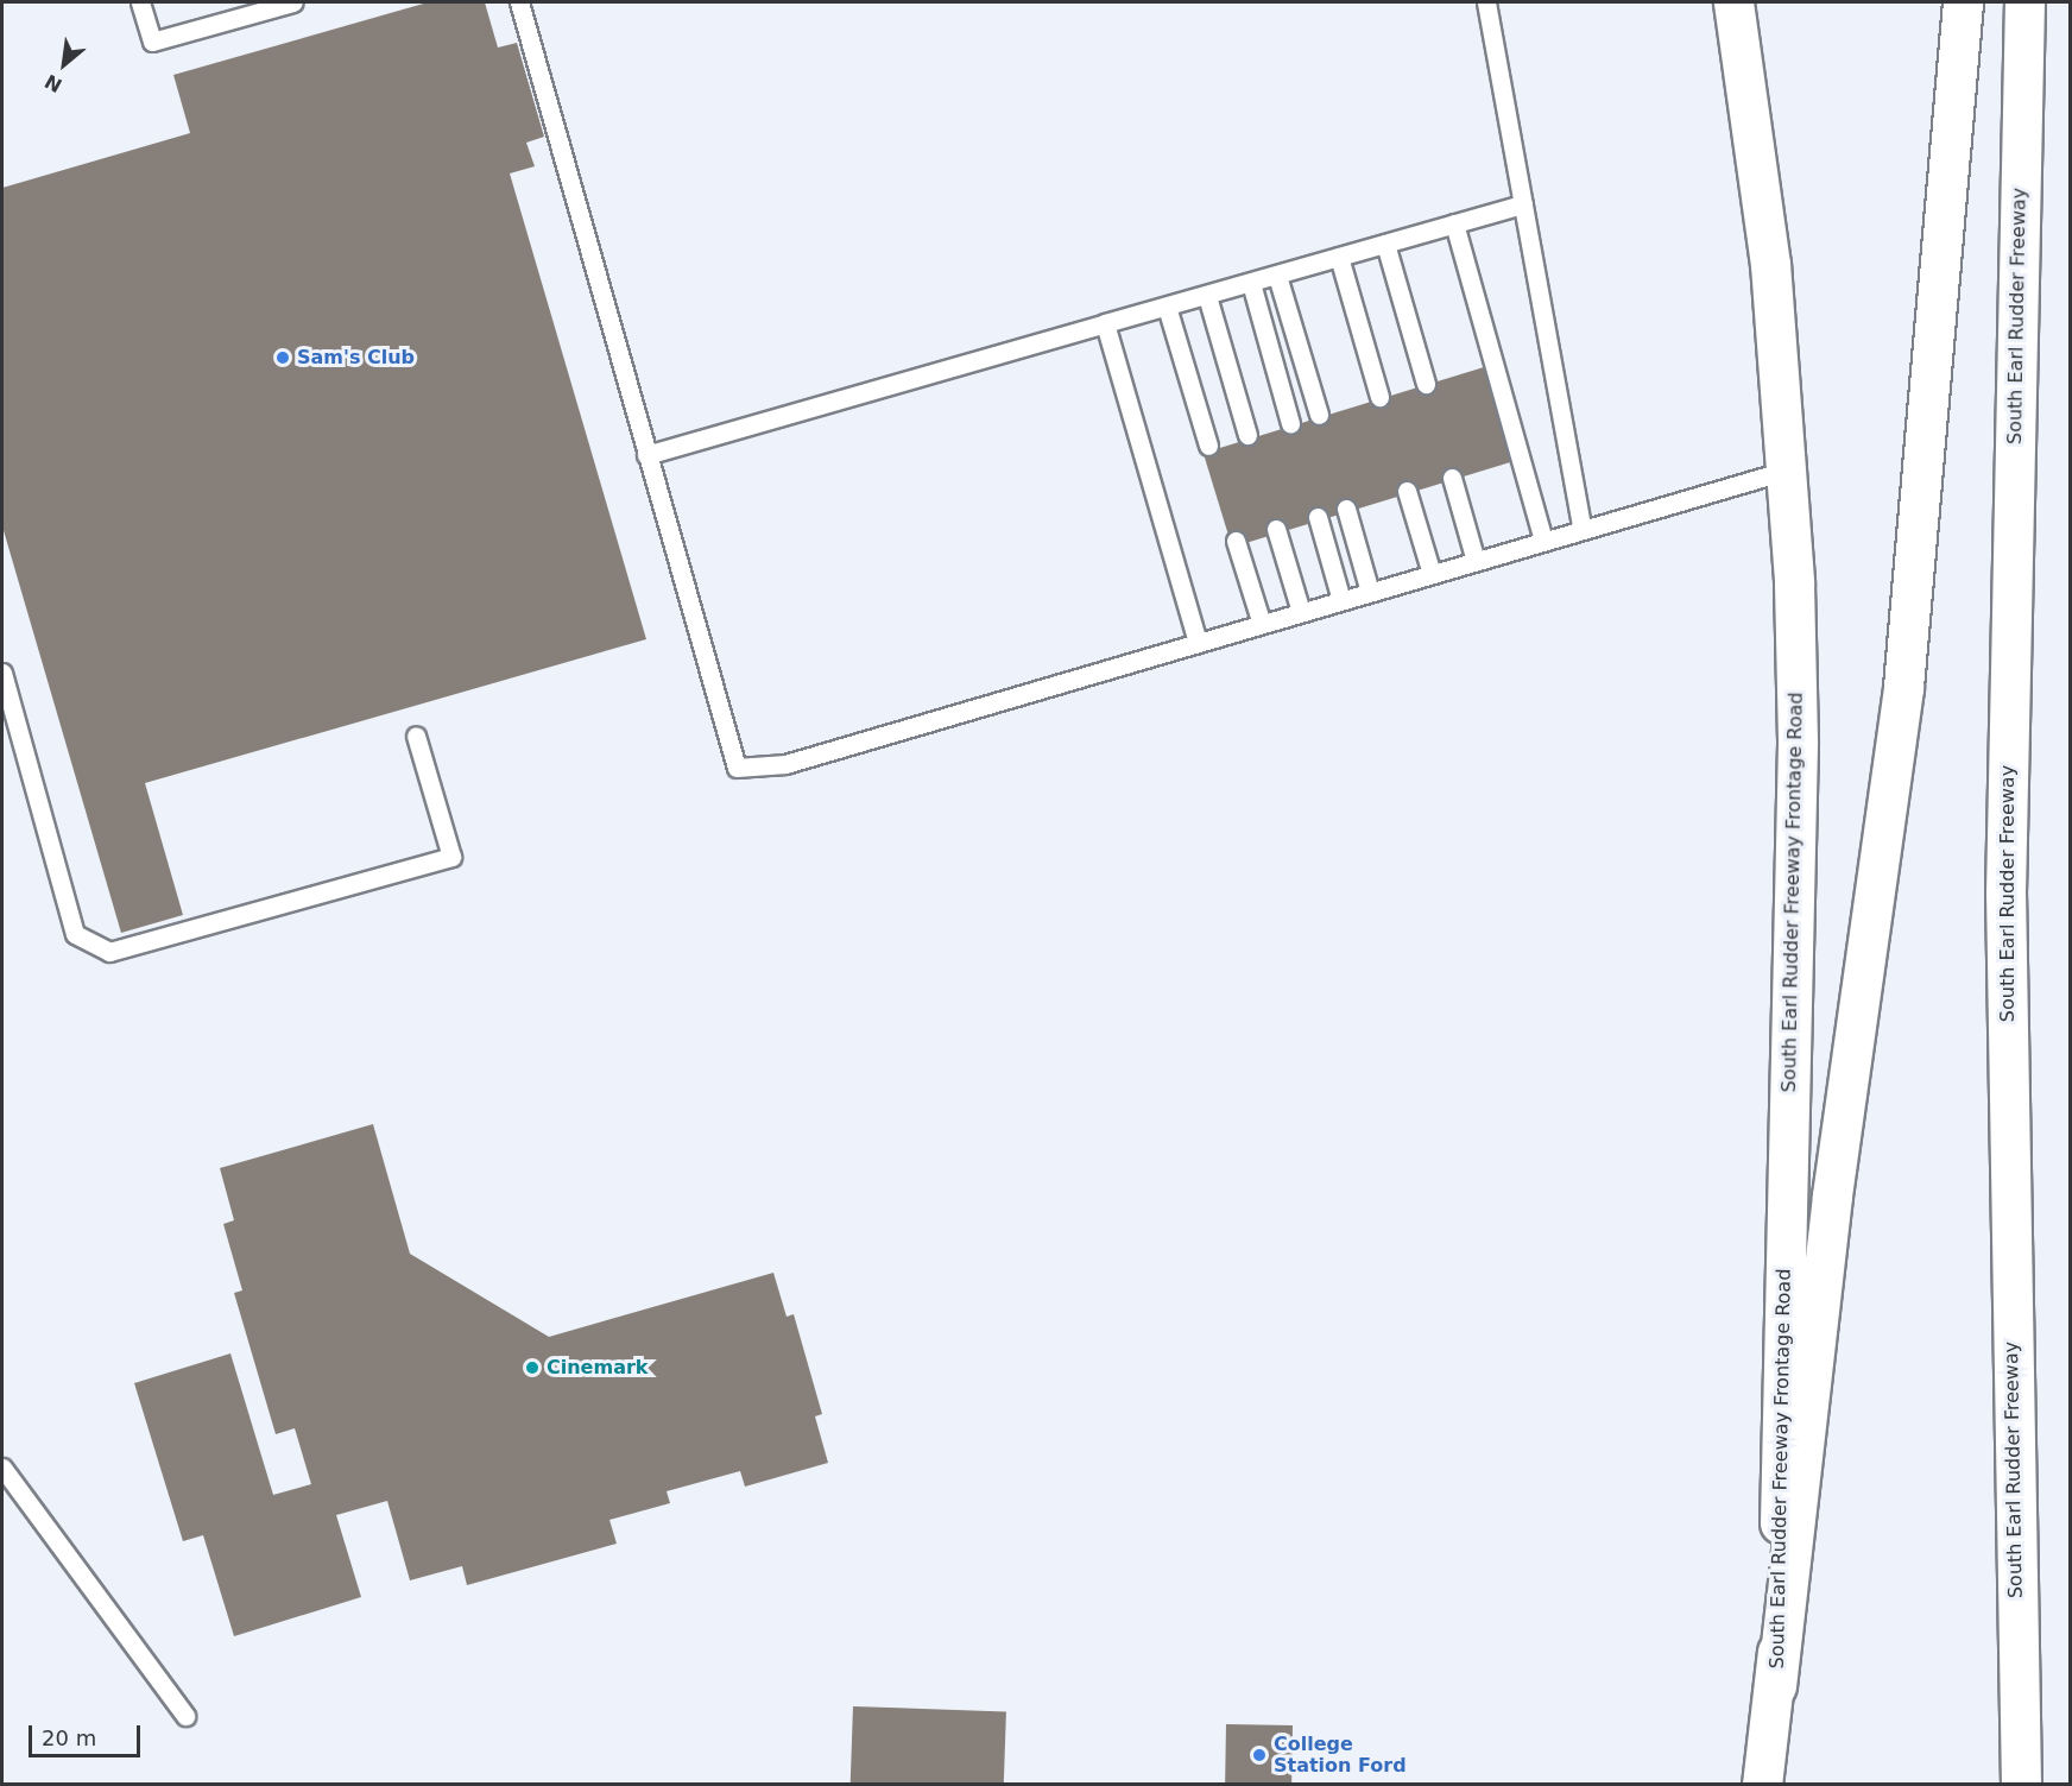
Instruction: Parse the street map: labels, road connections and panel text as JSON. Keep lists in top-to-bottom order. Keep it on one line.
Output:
{"streets":{"main road":["South Earl Rudder Freeway","South Earl Rudder Freeway Frontage Road"]},"places":["Sam's Club","Cinemark","College Station Ford"],"scale_bar":"20 m","north":"bottom left"}
